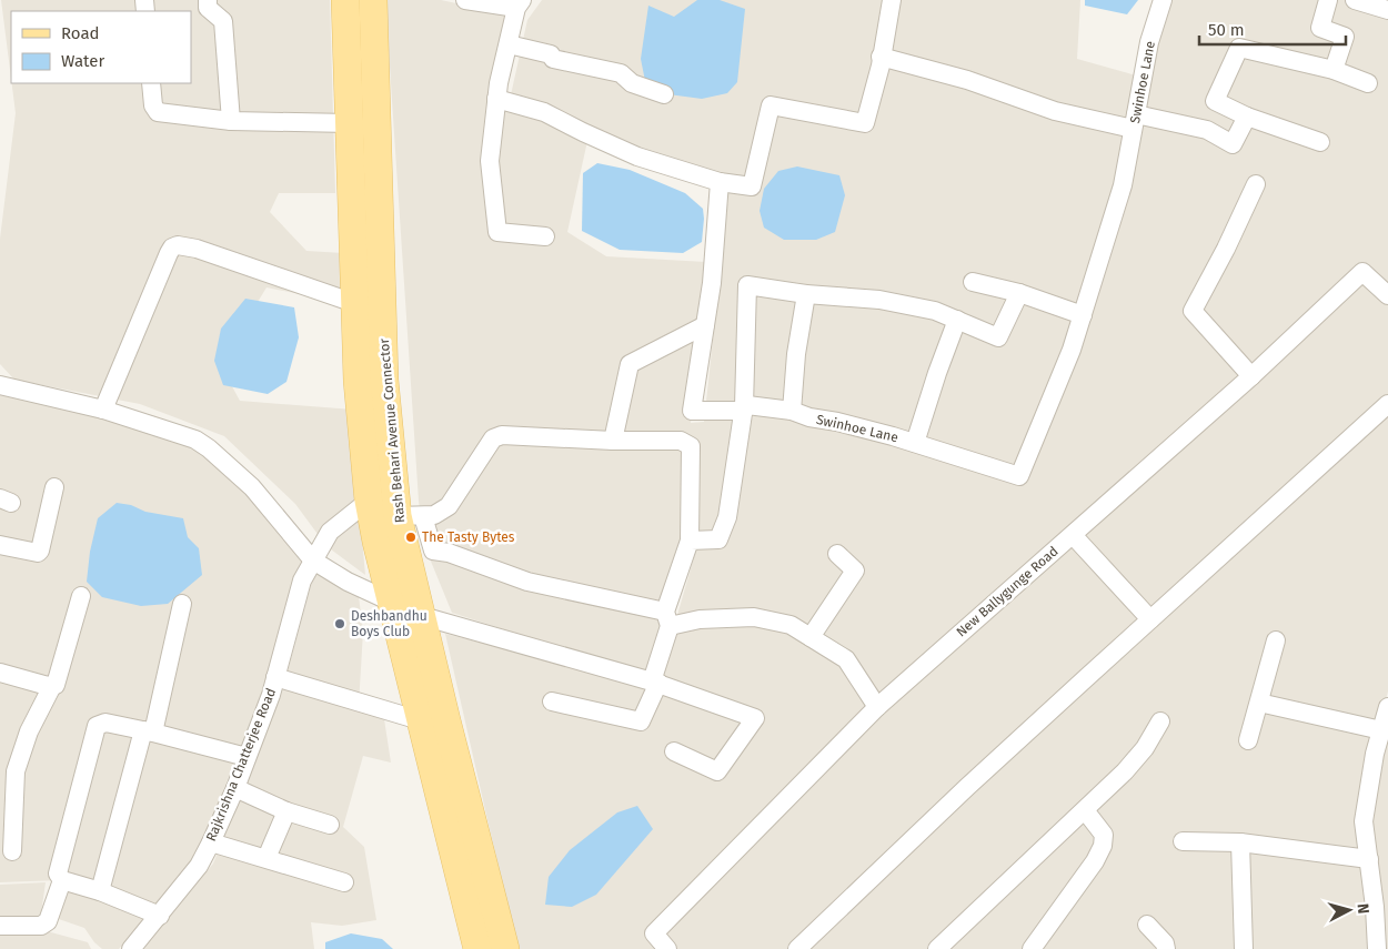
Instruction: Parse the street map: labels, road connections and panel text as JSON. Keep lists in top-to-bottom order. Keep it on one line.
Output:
{"streets":{"main road":["Rash Behari Avenue Connector"],"street":["Swinhoe Lane","New Ballygunge Road","Rajkrishna Chatterjee Road"]},"crossings":[["Rash Behari Avenue Connector","Rajkrishna Chatterjee Road"]],"places":["The Tasty Bytes","Deshbandhu Boys Club"],"legend":["Road","Water"],"scale_bar":"50 m","north":"right"}
